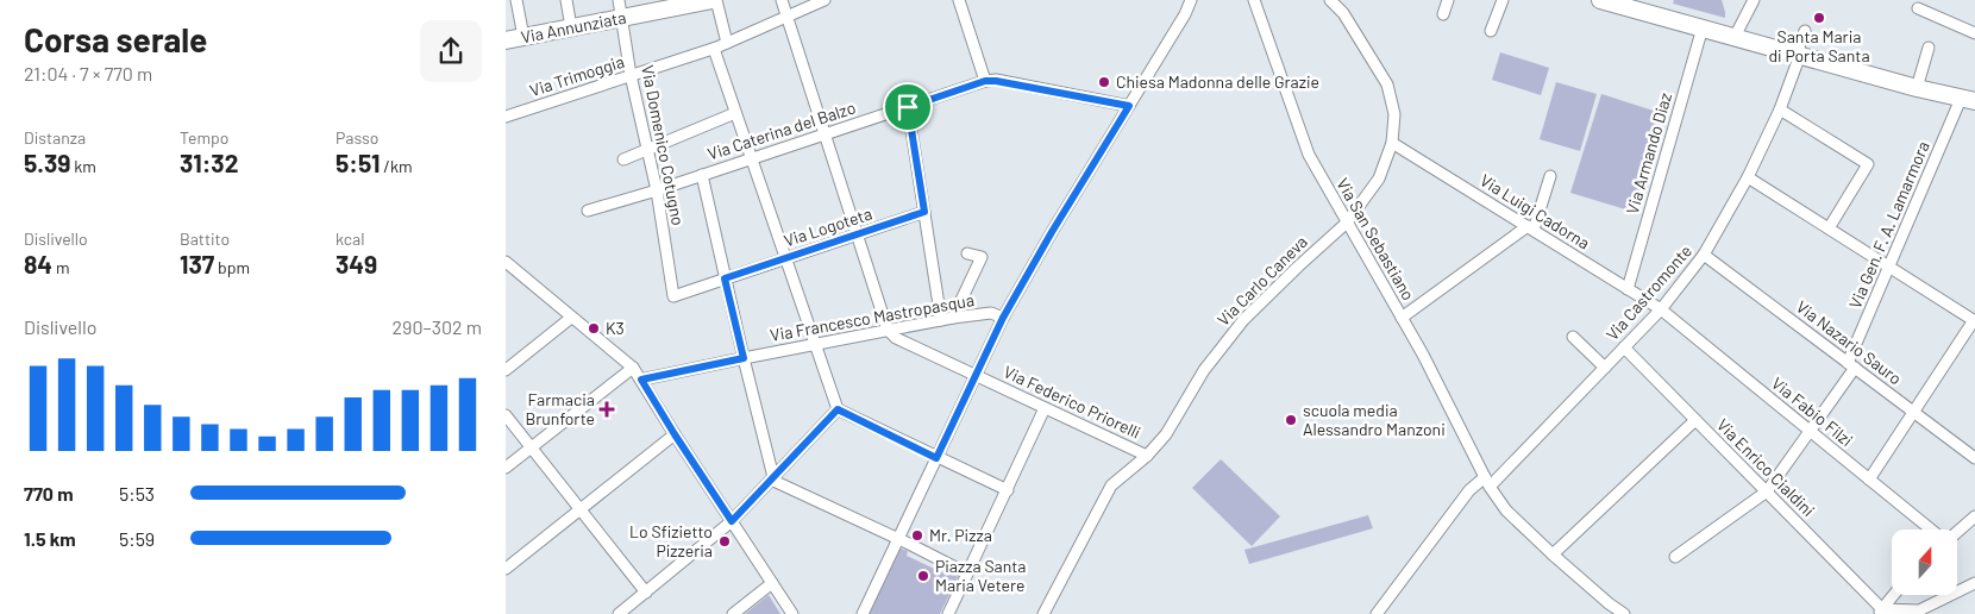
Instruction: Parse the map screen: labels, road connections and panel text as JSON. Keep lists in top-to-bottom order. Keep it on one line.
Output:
{"streets":{"street":["Via Annunziata","Via Trimoggia","Via Caterina del Balzo","Via Domenico Cotugno","Via Armando Diaz","Via Luigi Cadorna","Via Gen. F. A. Lamarmora","Via Logoteta","Via San Sebastiano","Via Carlo Caneva","Via Castromonte","Via Francesco Mastropasqua","Via Nazario Sauro","Via Federico Priorelli","Via Fabio Filzi","Via Enrico Cialdini"]},"crossings":[["Via Annunziata","Via Domenico Cotugno"],["Via Trimoggia","Via Domenico Cotugno"],["Via Caterina del Balzo","Via Domenico Cotugno"],["Via Domenico Cotugno","Via Logoteta"],["Via Armando Diaz","Via Luigi Cadorna"],["Via Luigi Cadorna","Via Carlo Caneva"],["Via Luigi Cadorna","Via Castromonte"],["Via Luigi Cadorna","Via Fabio Filzi"],["Via Gen. F. A. Lamarmora","Via Nazario Sauro"],["Via Gen. F. A. Lamarmora","Via Fabio Filzi"],["Via Gen. F. A. Lamarmora","Via Enrico Cialdini"],["Via San Sebastiano","Via Carlo Caneva"],["Via San Sebastiano","Via Castromonte"],["Via Carlo Caneva","Via Federico Priorelli"],["Via Castromonte","Via Nazario Sauro"],["Via Castromonte","Via Fabio Filzi"],["Via Castromonte","Via Enrico Cialdini"],["Via Francesco Mastropasqua","Via Federico Priorelli"]],"places":{"other":["Santa Maria di Porta Santa","Chiesa Madonna delle Grazie","K3","scuola media Alessandro Manzoni","Mr. Pizza","Lo Sfizietto Pizzeria","Piazza Santa Maria Vetere"],"health":["Farmacia Brunforte"]},"north":"top","page":{"heading":["Corsa serale","21:04 · 7 × 770 m"],"stats":[["Distanza","5.39 km"],["Tempo","31:32"],["Passo","5:51 /km"],["Dislivello","84 m"],["Battito","137 bpm"],["kcal","349"]],"chart":["Dislivello","290–302 m"],"list":[{"name":"770 m","note":"5:53"},{"name":"1.5 km","note":"5:59"}]}}
